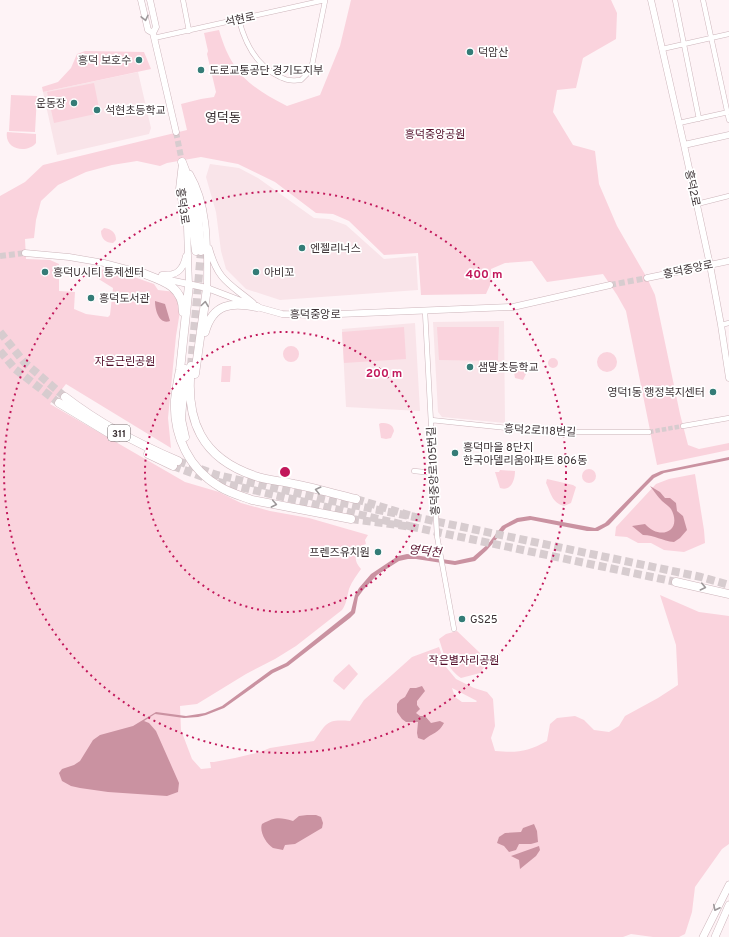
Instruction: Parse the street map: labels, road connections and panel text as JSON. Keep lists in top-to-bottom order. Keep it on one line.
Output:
{"streets":{"highway":["311"],"street":["석현로","흥덕2로","흥덕3로","흥덕중앙로","흥덕2로118번길","흥덕중앙로105번길"]},"crossings":[["흥덕2로","흥덕중앙로"],["흥덕3로","흥덕중앙로"],["흥덕중앙로","흥덕중앙로105번길"],["흥덕2로118번길","흥덕중앙로105번길"]],"districts":["영덕동"],"water":["영덕천"],"parks":["흥덕중앙공원","자은근린공원","작은별자리공원"],"places":["덕암산","흥덕 보호수","도로교통공단 경기도지부","운동장","석현초등학교","엔젤리너스","흥덕U시티 통제센터","아비꼬","흥덕도서관","샘말초등학교","영덕1동 행정복지센터","흥덕마을 8단지 한국아델리움아파트 806동","프렌즈유치원","GS25"],"rings":["400 m","200 m"]}
